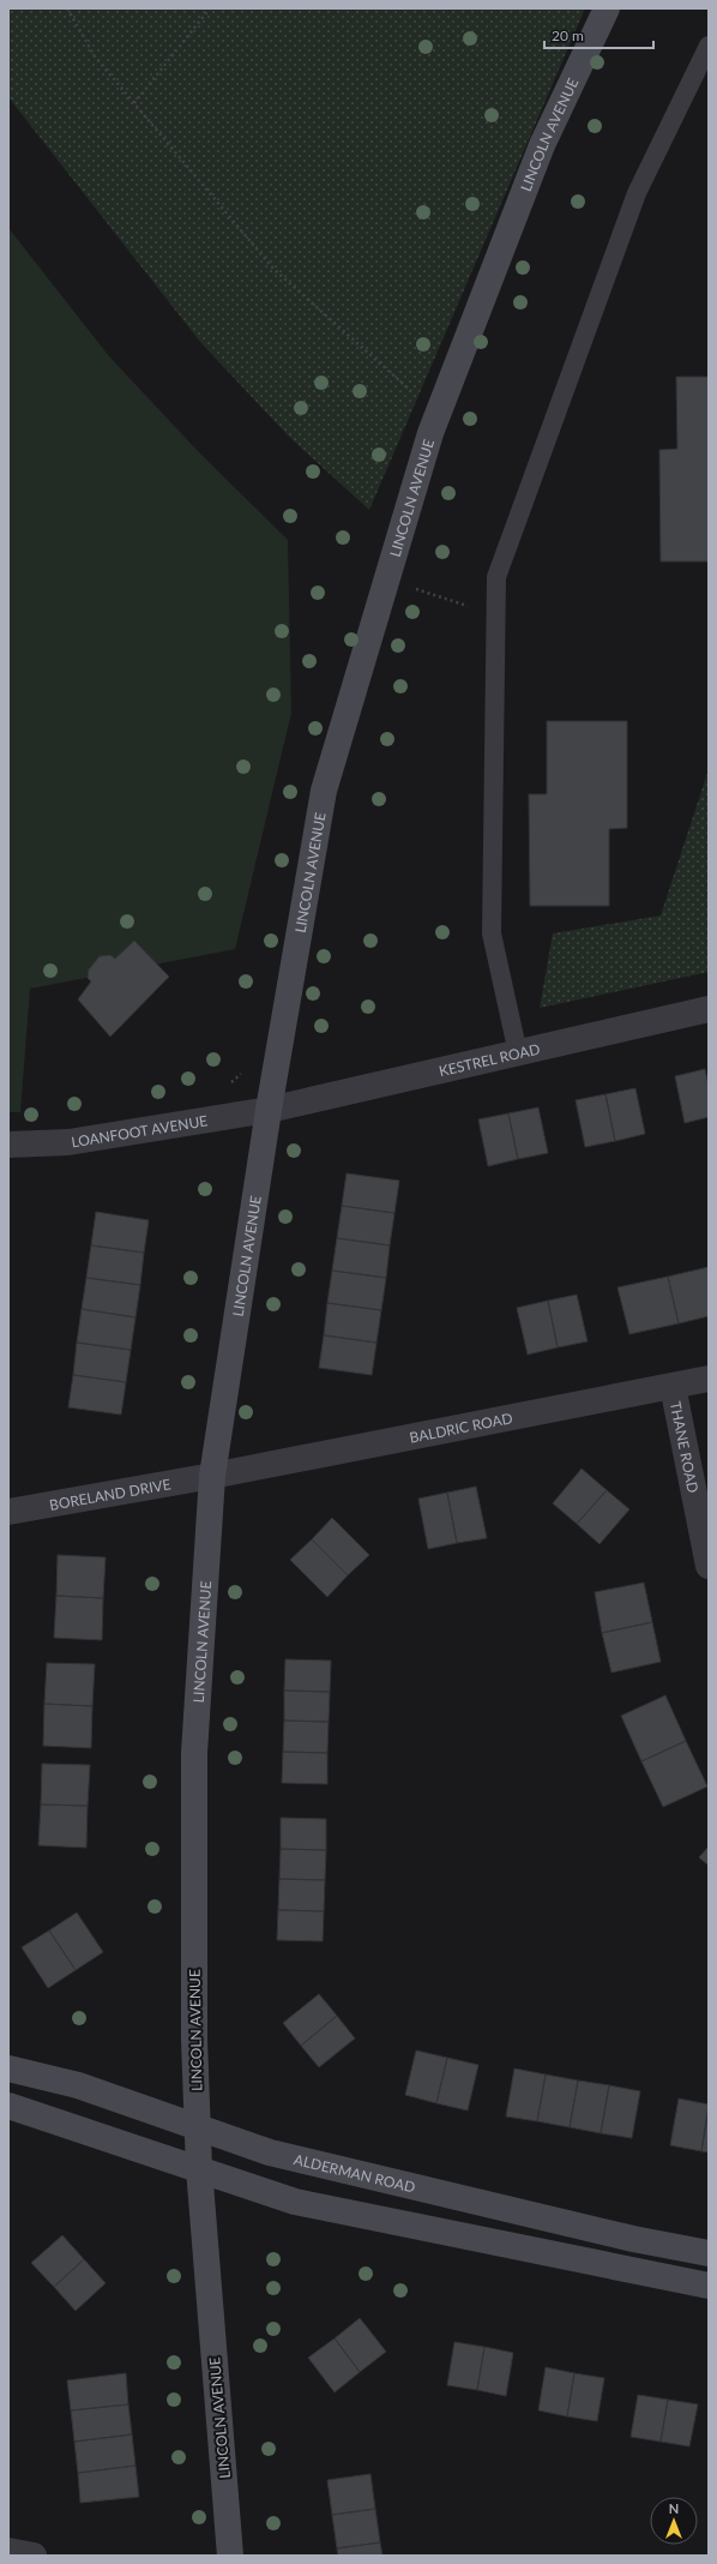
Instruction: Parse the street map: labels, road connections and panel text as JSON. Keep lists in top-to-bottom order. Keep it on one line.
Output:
{"streets":{"street":["LINCOLN AVENUE","KESTREL ROAD","LOANFOOT AVENUE","BALDRIC ROAD","THANE ROAD","BORELAND DRIVE","ALDERMAN ROAD"]},"crossings":[["LINCOLN AVENUE","KESTREL ROAD"],["LINCOLN AVENUE","LOANFOOT AVENUE"],["LINCOLN AVENUE","BALDRIC ROAD"],["LINCOLN AVENUE","BORELAND DRIVE"],["LINCOLN AVENUE","ALDERMAN ROAD"],["KESTREL ROAD","LOANFOOT AVENUE"],["BALDRIC ROAD","THANE ROAD"],["BALDRIC ROAD","BORELAND DRIVE"]],"scale_bar":"20 m","north":"top"}
